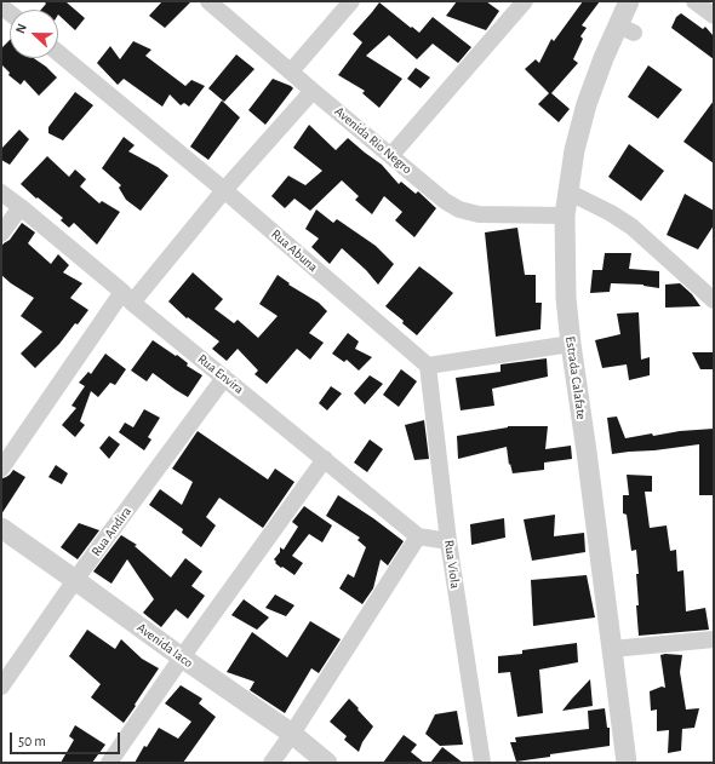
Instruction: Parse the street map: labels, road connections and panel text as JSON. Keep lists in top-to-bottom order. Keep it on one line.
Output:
{"streets":{"street":["Avenida Rio Negro","Rua Abuna","Rua Envira","Estrada Calafate","Rua Andira","Rua Viola","Avenida Iaco"]},"crossings":[["Avenida Rio Negro","Estrada Calafate"],["Rua Abuna","Rua Viola"],["Rua Envira","Rua Andira"],["Rua Andira","Avenida Iaco"]],"scale_bar":"50 m","north":"left"}
